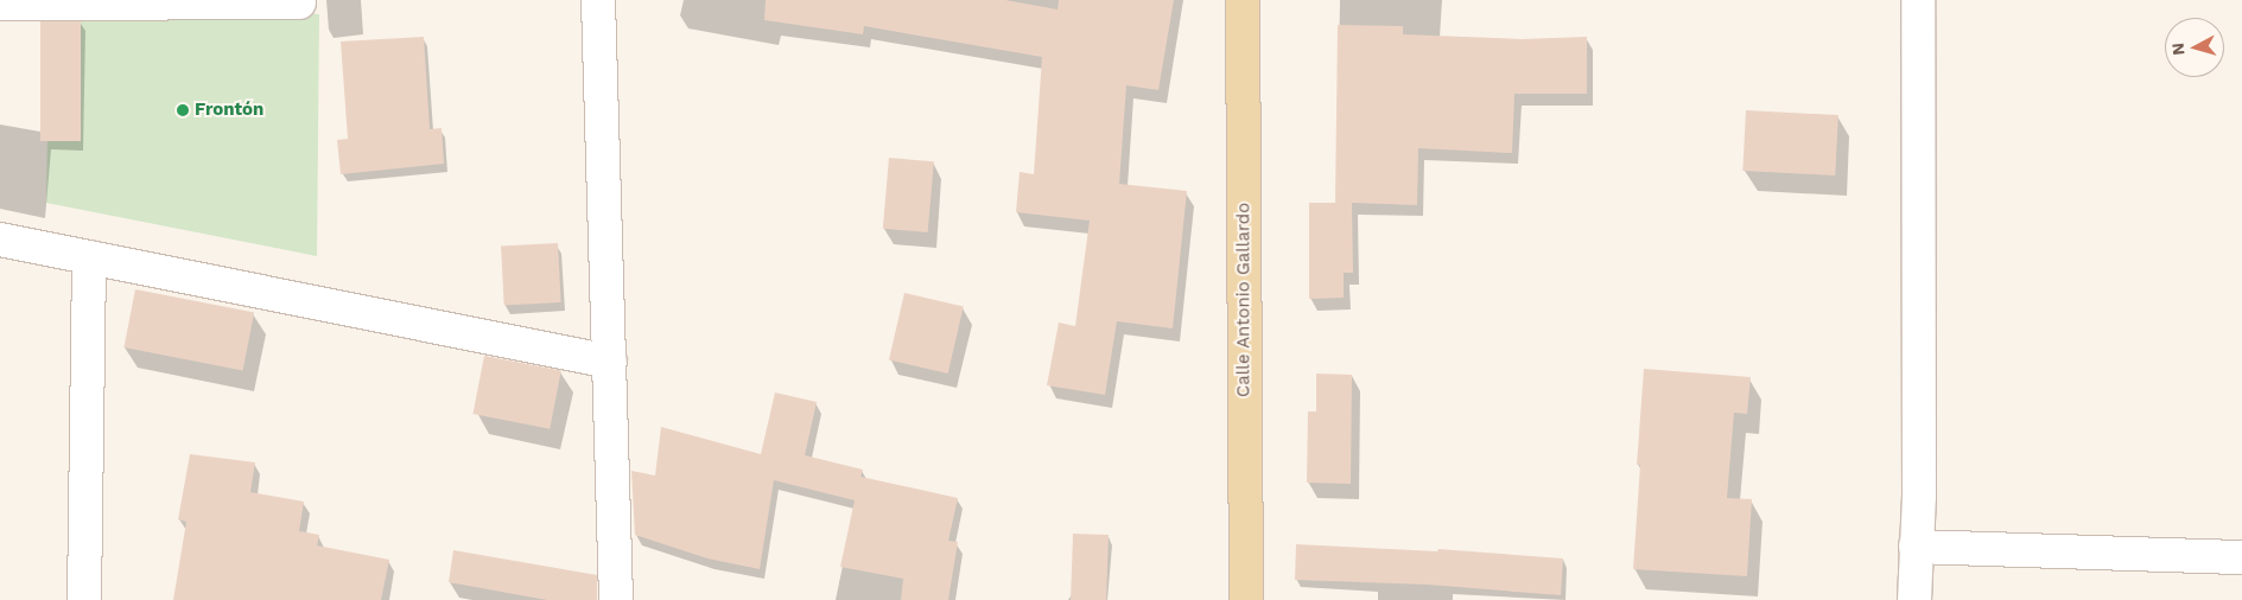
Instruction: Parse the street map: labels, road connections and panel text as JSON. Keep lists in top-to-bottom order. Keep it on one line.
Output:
{"streets":{"main road":["Calle Antonio Gallardo"]},"places":["Frontón"],"north":"left"}
